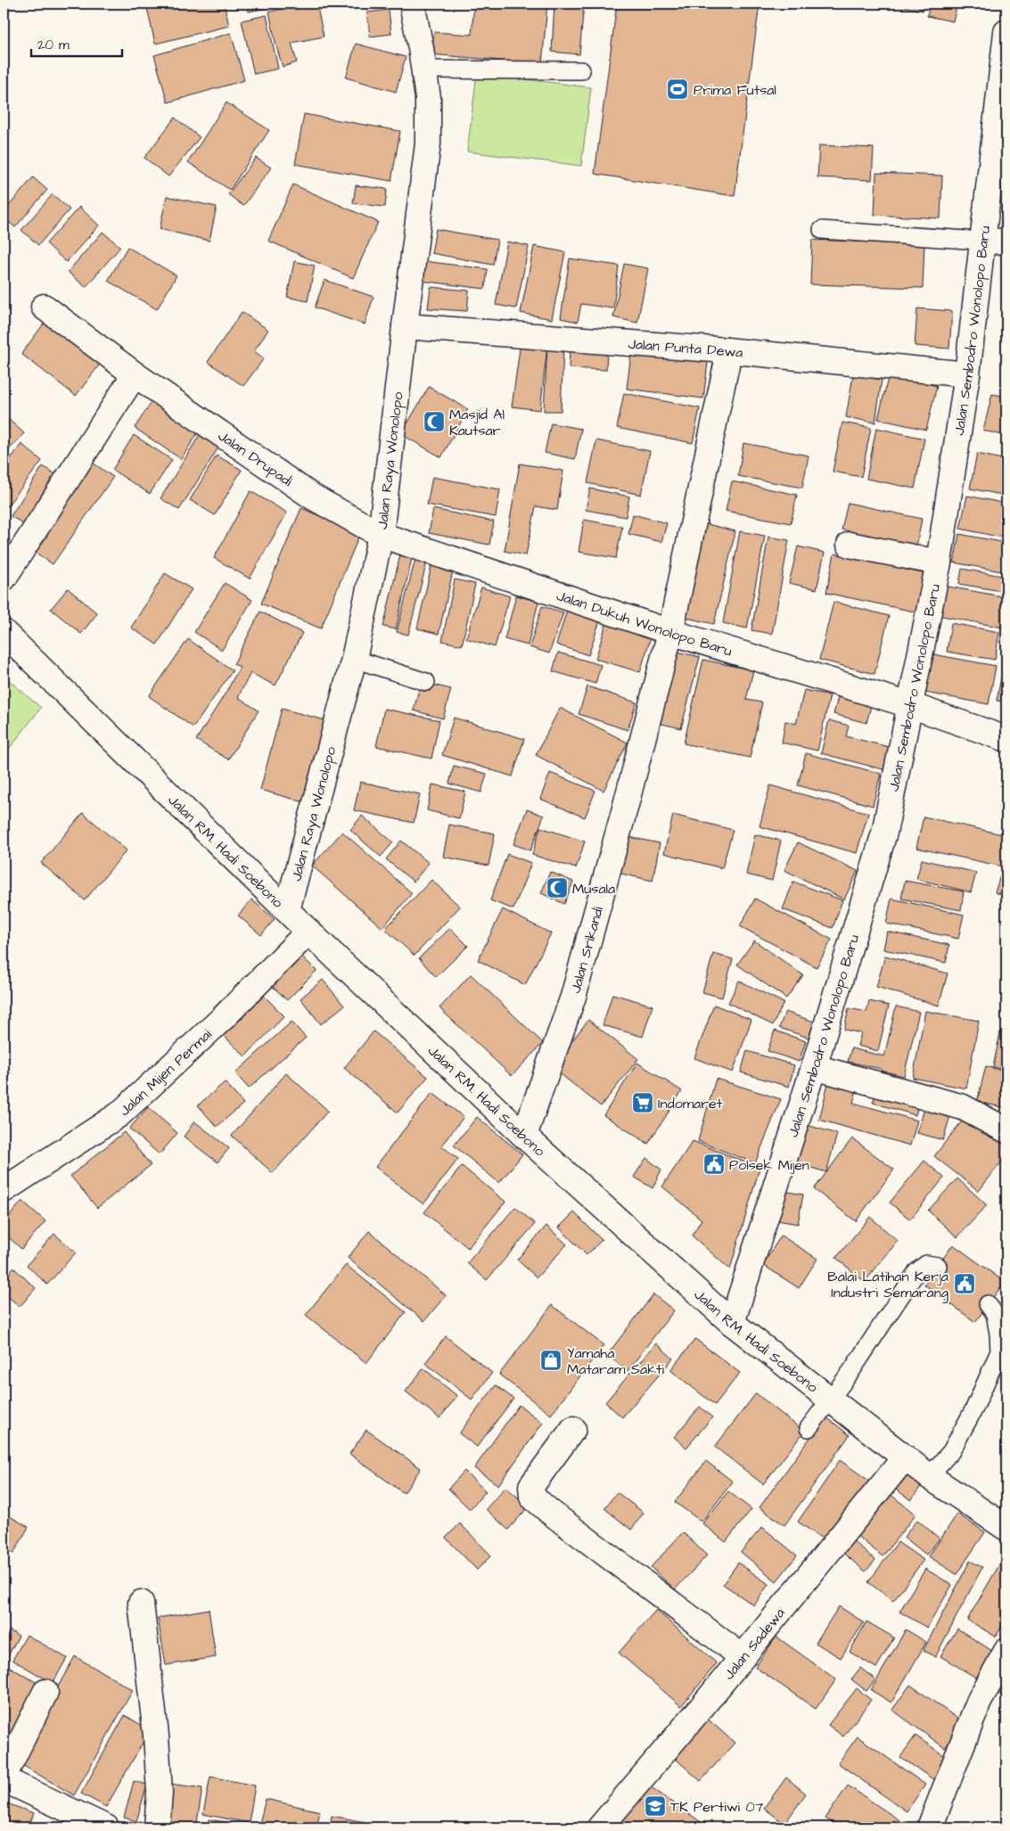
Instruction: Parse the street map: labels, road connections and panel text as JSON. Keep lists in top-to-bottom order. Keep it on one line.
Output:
{"streets":{"street":["Jalan Sembodro Wonolopo Baru","Jalan Punta Dewa","Jalan Drupadi","Jalan Raya Wonolopo","Jalan Dukuh Wonolopo Baru","Jalan RM. Hadi Soebono","Jalan Srikandi","Jalan Mijen Permai","Jalan Sadewa"]},"crossings":[["Jalan Sembodro Wonolopo Baru","Jalan Punta Dewa"],["Jalan Sembodro Wonolopo Baru","Jalan Dukuh Wonolopo Baru"],["Jalan Sembodro Wonolopo Baru","Jalan RM. Hadi Soebono"],["Jalan Punta Dewa","Jalan Raya Wonolopo"],["Jalan Punta Dewa","Jalan Srikandi"],["Jalan Drupadi","Jalan Raya Wonolopo"],["Jalan Drupadi","Jalan Dukuh Wonolopo Baru"],["Jalan Raya Wonolopo","Jalan Dukuh Wonolopo Baru"],["Jalan Raya Wonolopo","Jalan RM. Hadi Soebono"],["Jalan Dukuh Wonolopo Baru","Jalan Srikandi"],["Jalan RM. Hadi Soebono","Jalan Srikandi"],["Jalan RM. Hadi Soebono","Jalan Mijen Permai"],["Jalan RM. Hadi Soebono","Jalan Sadewa"]],"places":{"sports":["Prima Futsal"],"mosque":["Masjid Al Kautsar","Musala"],"supermarket":["Indomaret"],"public building":["Polsek Mijen","Balai Latihan Kerja Industri Semarang"],"shop":["Yamaha Mataram Sakti"],"school or university":["TK Pertiwi 07"]},"scale_bar":"20 m"}
